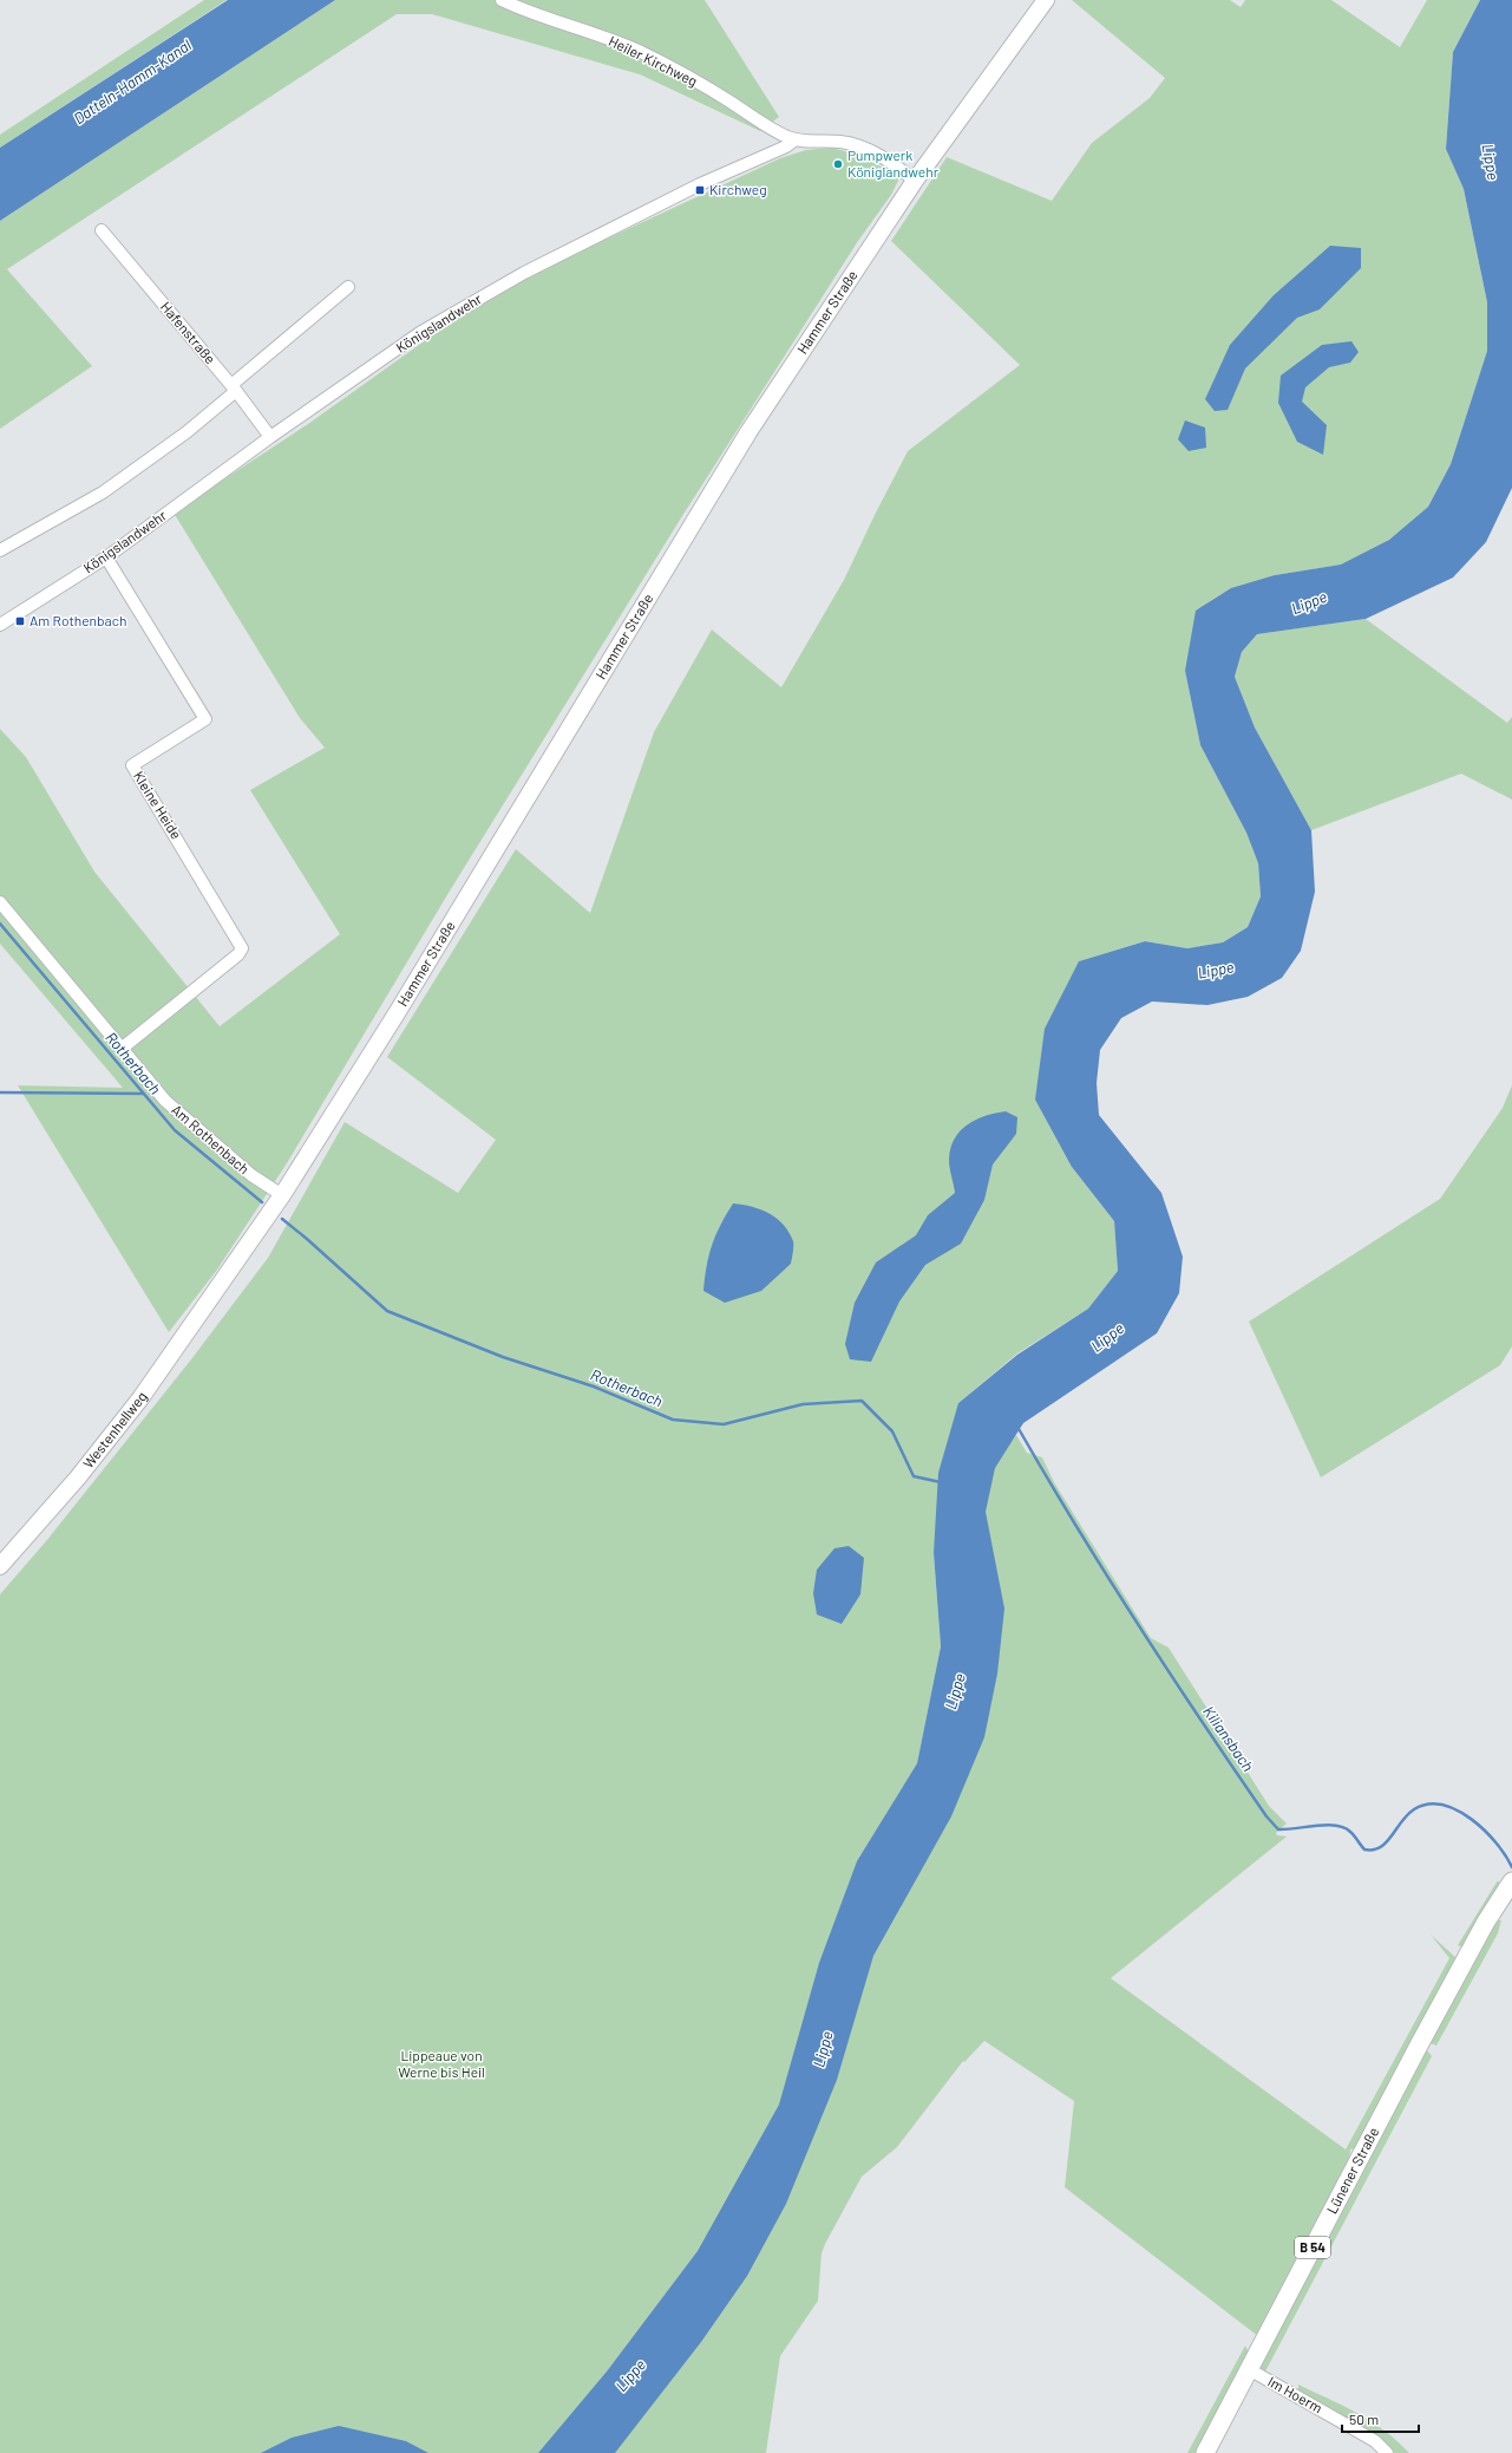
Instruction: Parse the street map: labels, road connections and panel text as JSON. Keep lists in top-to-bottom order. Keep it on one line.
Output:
{"streets":{"main road":["Hammer Straße","Westenhellweg","Lünener Straße","B 54"],"street":["Heiler Kirchweg","Königslandwehr","Hafenstraße","Kleine Heide","Am Rothenbach","Im Hoerm"]},"crossings":[["Heiler Kirchweg","Königslandwehr"],["Hammer Straße","Am Rothenbach"],["Hammer Straße","Westenhellweg"],["Königslandwehr","Hafenstraße"],["Königslandwehr","Kleine Heide"],["Kleine Heide","Am Rothenbach"],["Lünener Straße","Im Hoerm"]],"water":["Datteln-Hamm-Kanal","Lippe","Rotherbach","Kiliansbach"],"parks":["Lippeaue von Werne bis Heil"],"places":{"other":["Pumpwerk Königlandwehr"],"transit":["Kirchweg","Am Rothenbach"]},"scale_bar":"50 m"}
